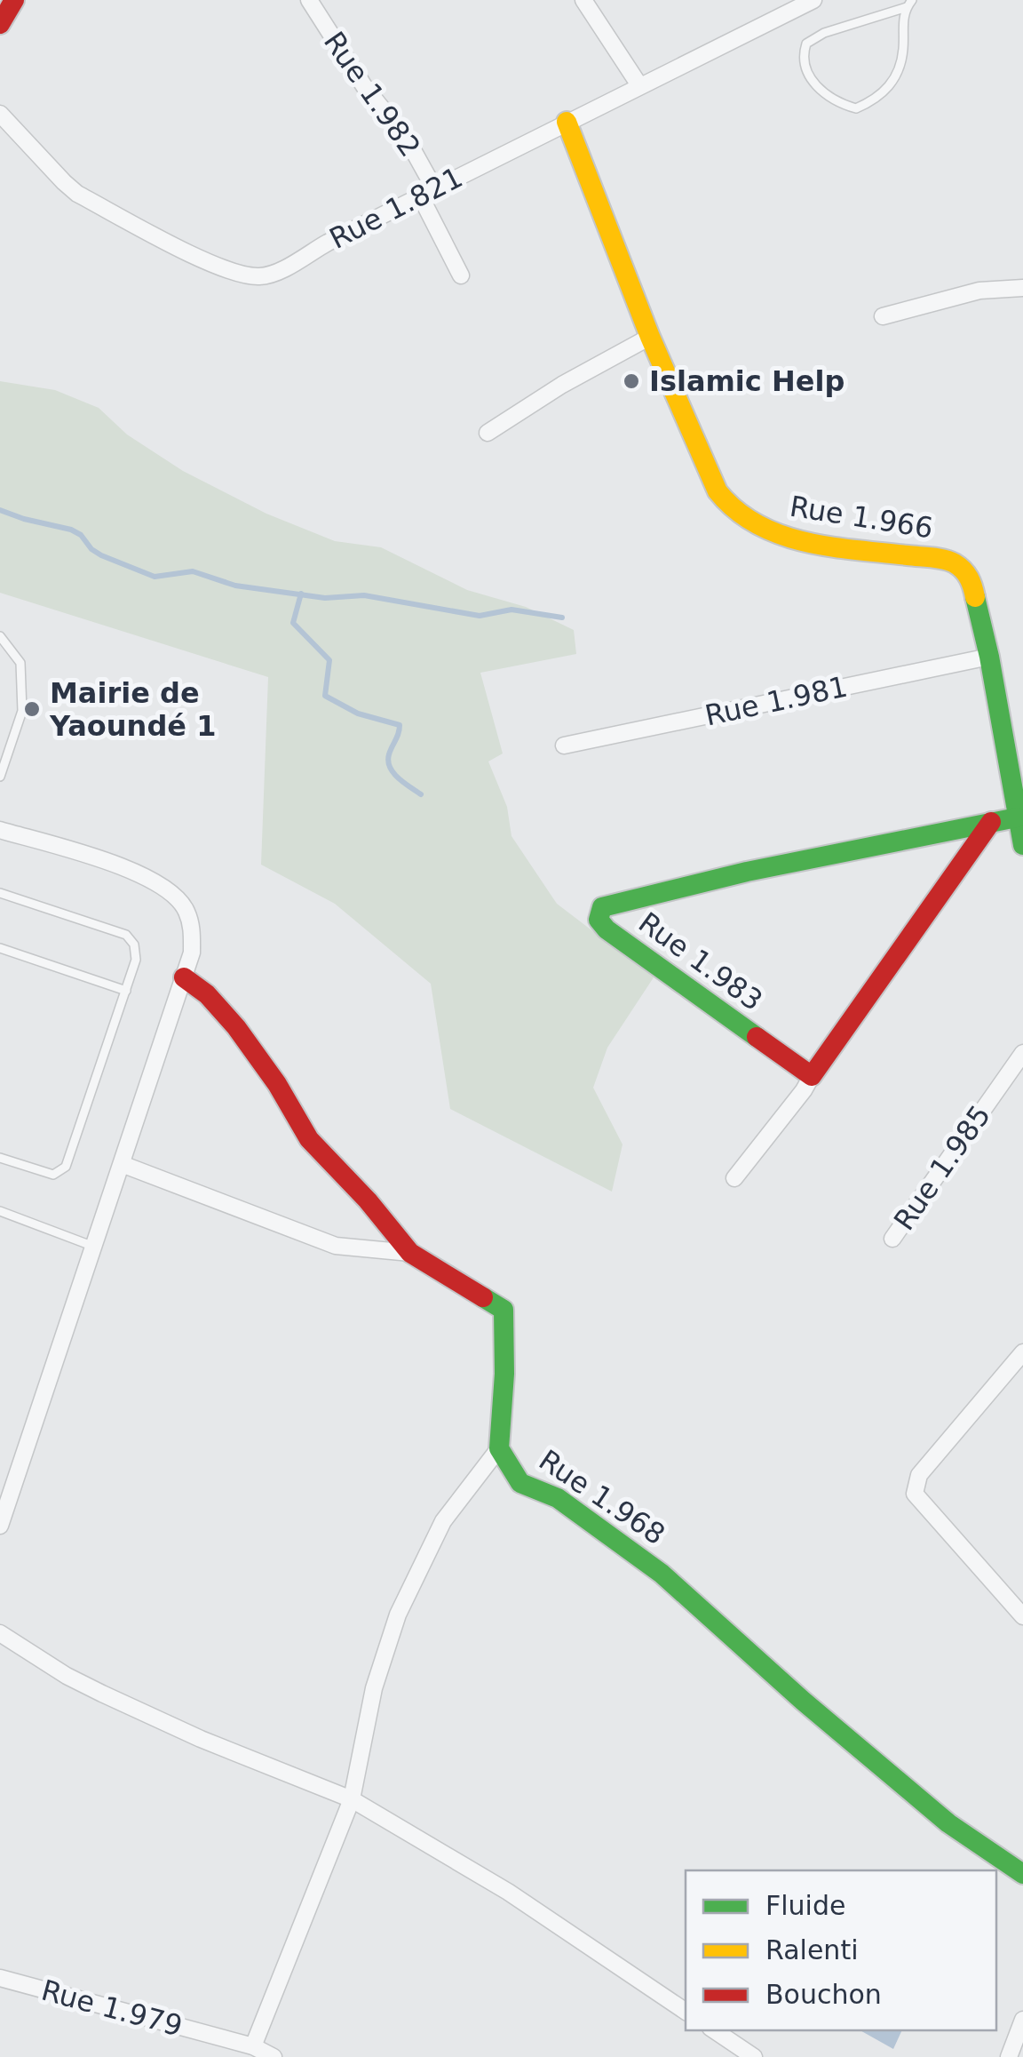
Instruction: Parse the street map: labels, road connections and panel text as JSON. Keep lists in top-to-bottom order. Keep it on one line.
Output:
{"streets":{"main road":["Rue 1.966","Rue 1.983","Rue 1.968"],"street":["Rue 1.982","Rue 1.821","Rue 1.981","Rue 1.985","Rue 1.979"]},"crossings":[["Rue 1.982","Rue 1.821"],["Rue 1.821","Rue 1.966"],["Rue 1.966","Rue 1.981"],["Rue 1.966","Rue 1.983"]],"places":["Islamic Help","Mairie de Yaoundé 1"],"legend":["Fluide","Ralenti","Bouchon"]}
